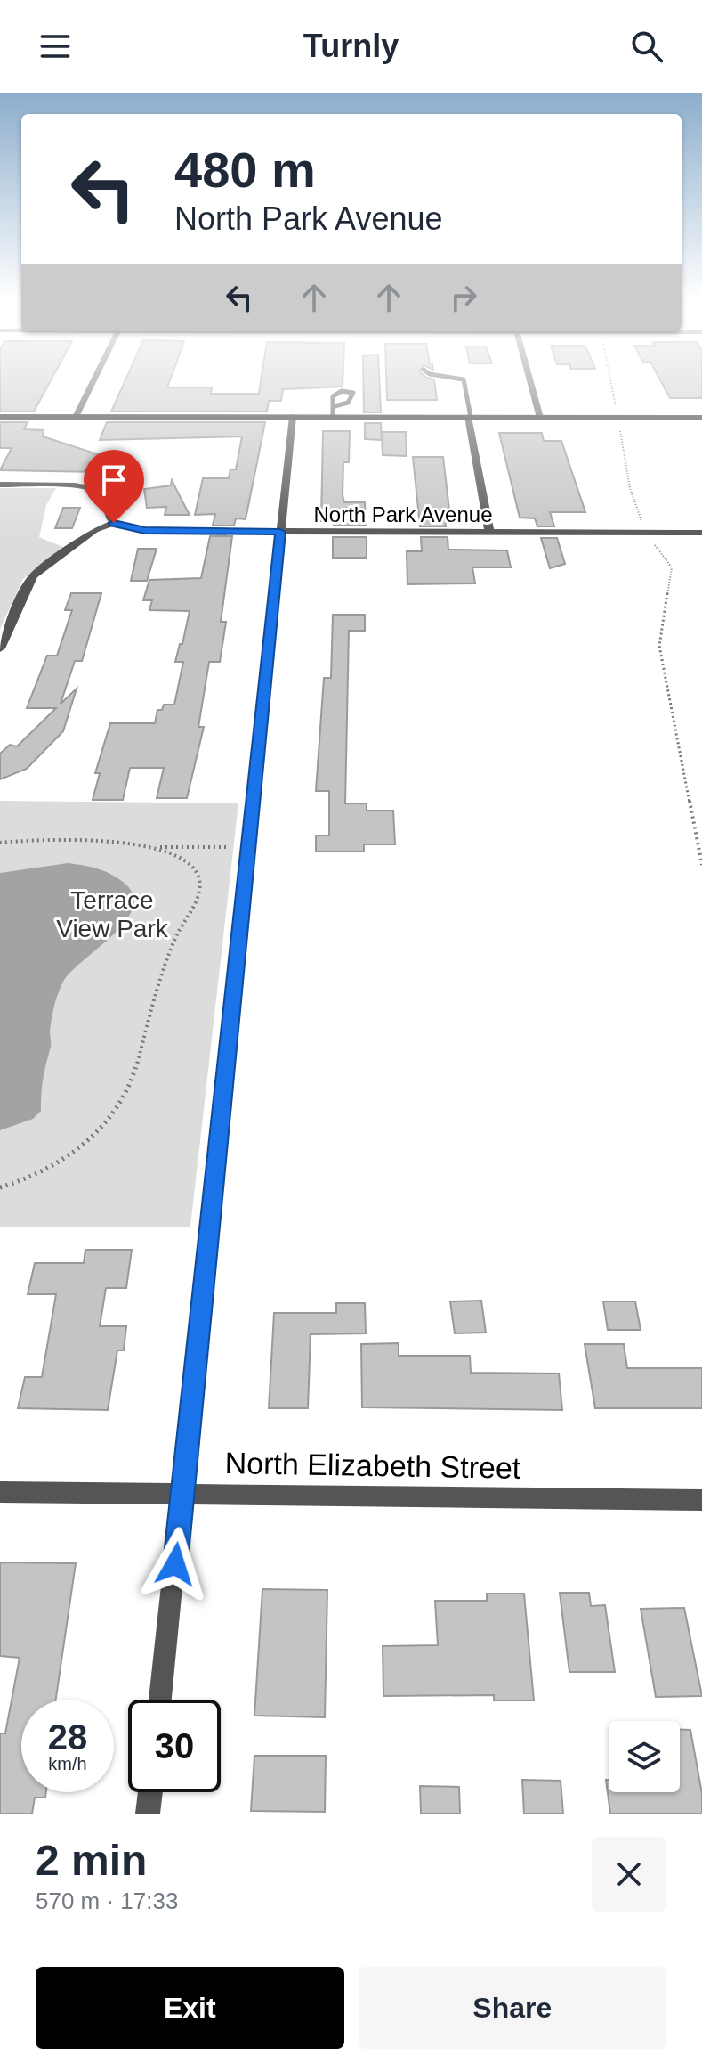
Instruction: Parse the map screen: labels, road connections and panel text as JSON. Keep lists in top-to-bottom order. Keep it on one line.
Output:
{"streets":{"street":["North Park Avenue","North Elizabeth Street"]},"parks":["Terrace View Park"],"page":{"header":"Turnly","turn":["480 m","North Park Avenue"],"speed":"28 km/h","limit":"30","heading":["2 min","570 m · 17:33"],"buttons":["Exit","Share"]}}
